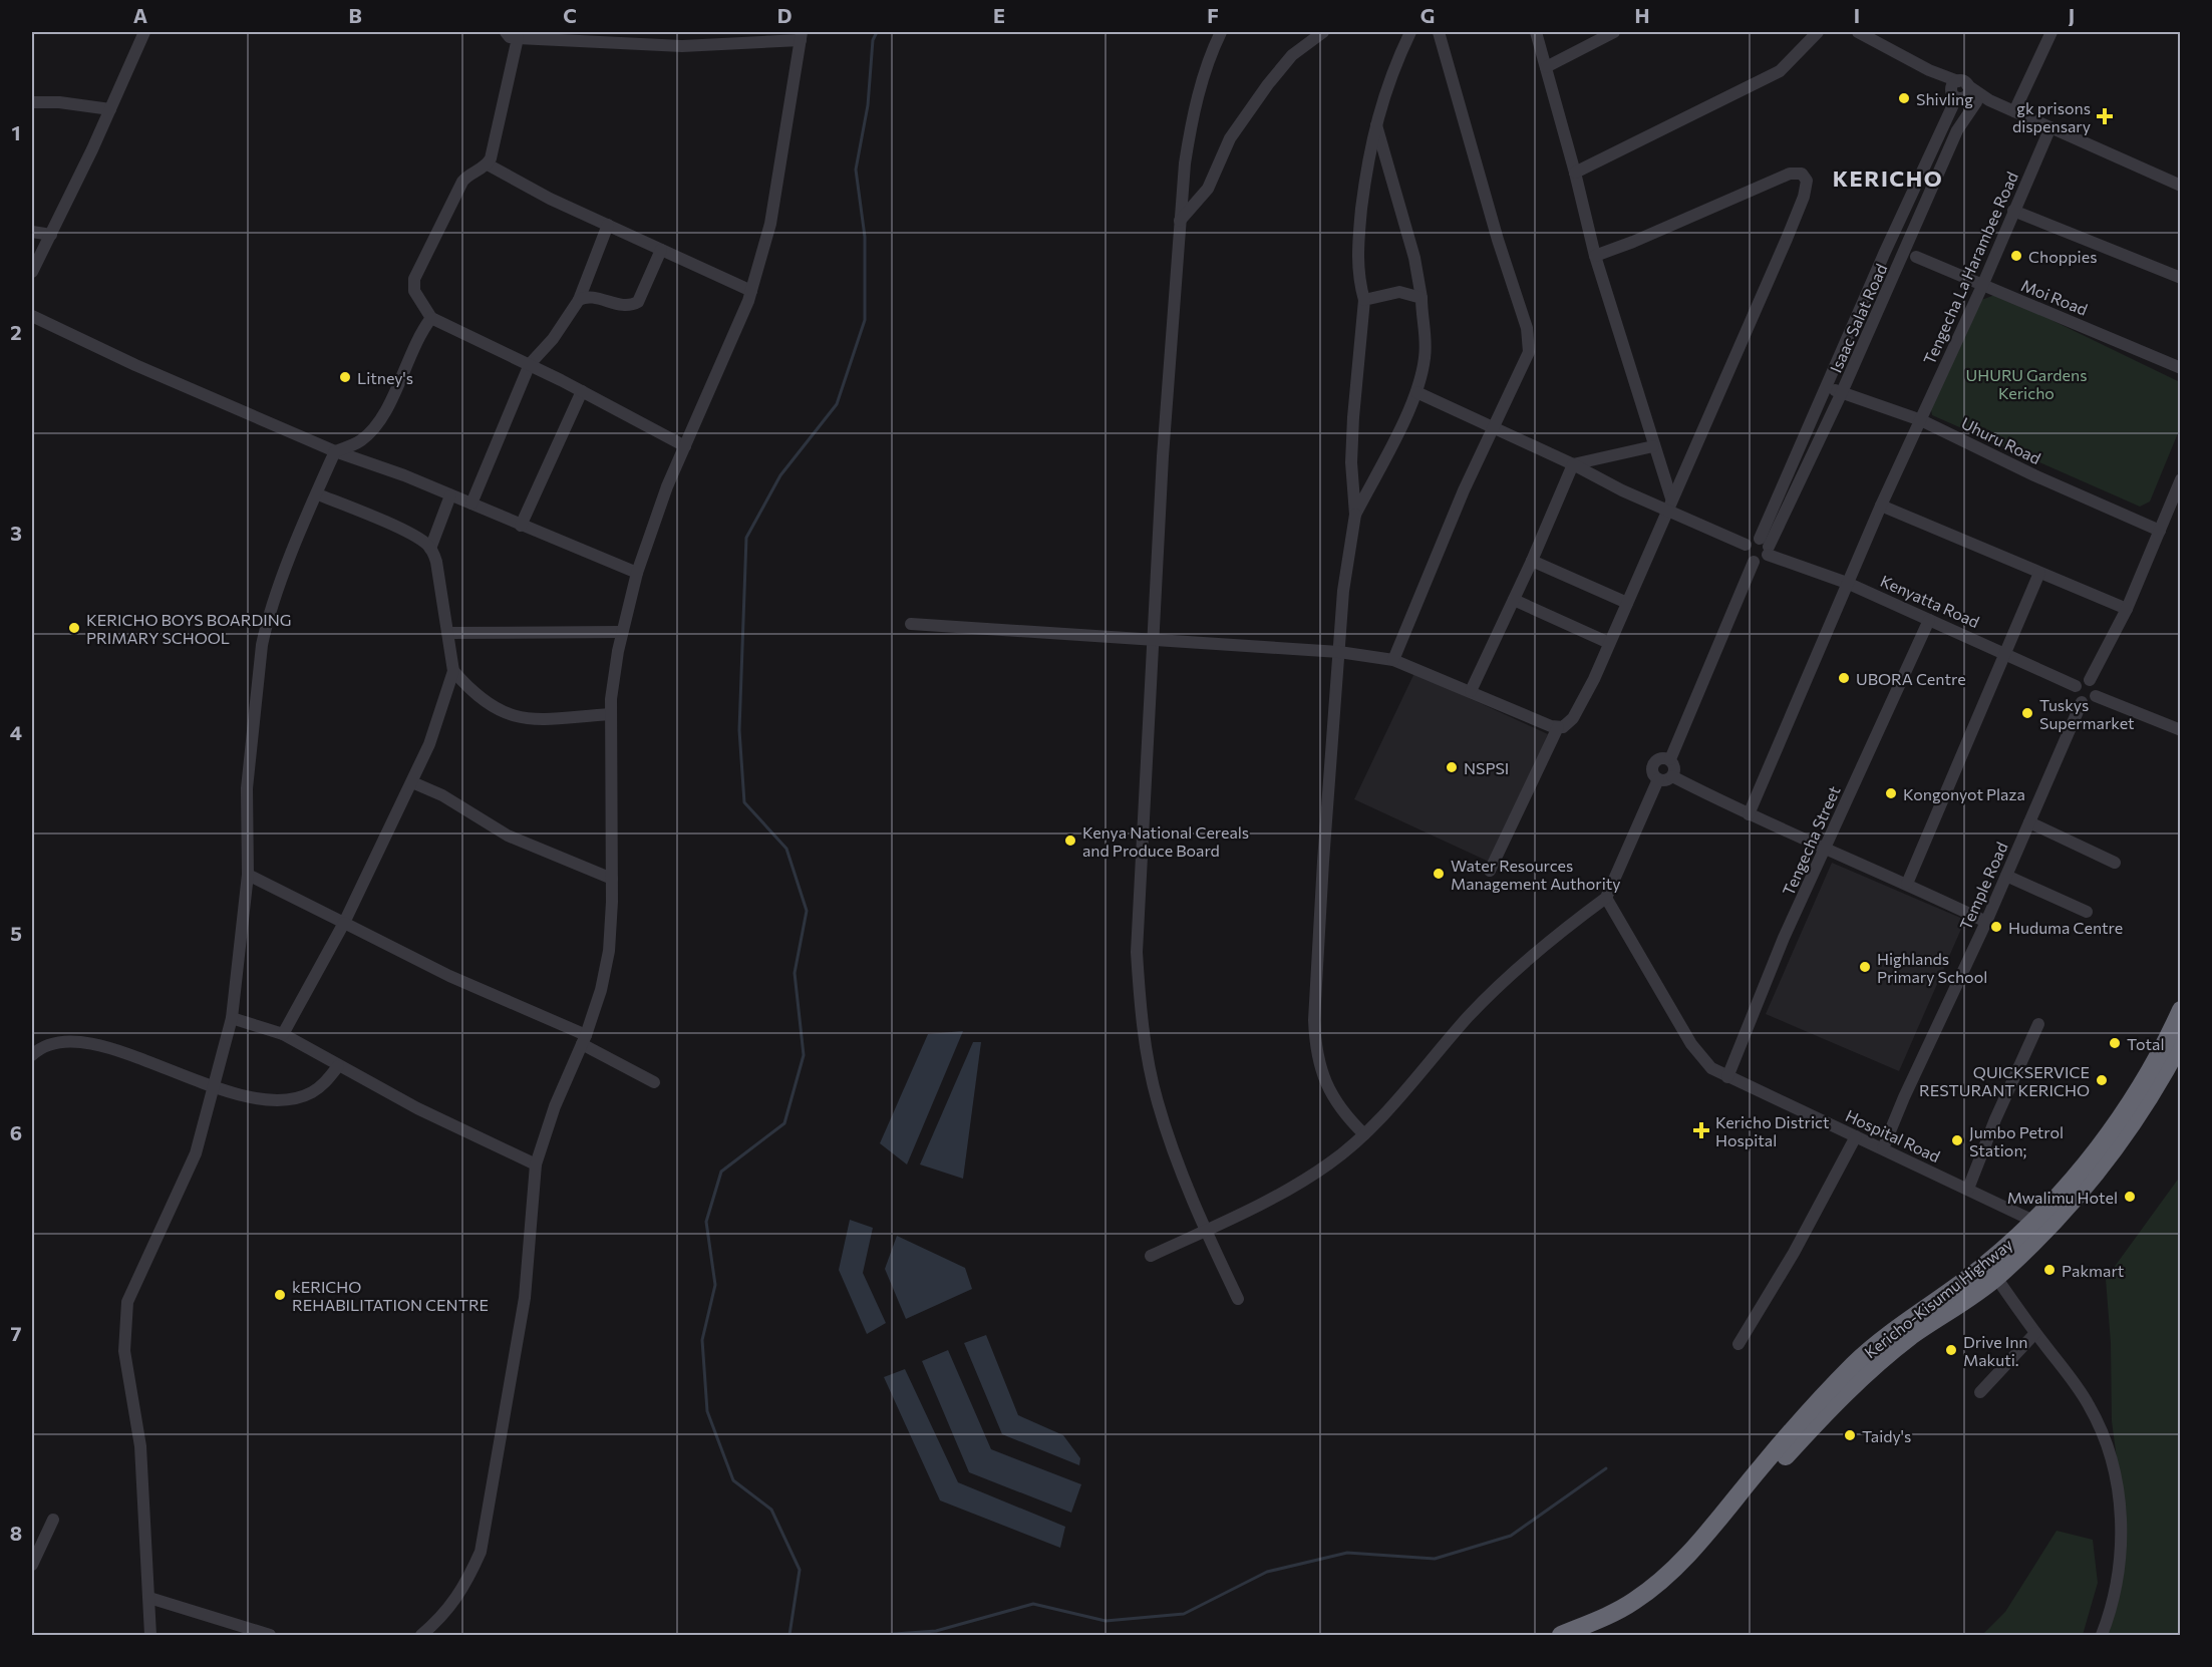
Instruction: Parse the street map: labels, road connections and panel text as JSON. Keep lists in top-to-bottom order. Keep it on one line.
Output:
{"streets":{"highway":["Kericho-Kisumu Highway"],"street":["Tengecha La Harambee Road","Moi Road","Isaac Salat Road","Uhuru Road","Kenyatta Road","Tengecha Street","Temple Road","Hospital Road"]},"crossings":[["Tengecha La Harambee Road","Moi Road"],["Tengecha La Harambee Road","Uhuru Road"],["Tengecha La Harambee Road","Kenyatta Road"],["Isaac Salat Road","Uhuru Road"],["Isaac Salat Road","Kenyatta Road"],["Kenyatta Road","Tengecha Street"],["Kenyatta Road","Temple Road"],["Tengecha Street","Hospital Road"],["Temple Road","Hospital Road"],["Hospital Road","Kericho-Kisumu Highway"]],"districts":["KERICHO"],"parks":["UHURU Gardens Kericho"],"places":{"other":["Shivling","Choppies","Litney's","KERICHO BOYS BOARDING PRIMARY SCHOOL","UBORA Centre","Tuskys Supermarket","NSPSI","Kongonyot Plaza","Kenya National Cereals and Produce Board","Water Resources Management Authority","Huduma Centre","Highlands Primary School","Total","QUICKSERVICE RESTURANT KERICHO","Jumbo Petrol Station;","Mwalimu Hotel","Pakmart","kERICHO REHABILITATION CENTRE","Drive Inn Makuti.","Taidy's"],"health":["gk prisons dispensary","Kericho District Hospital"]},"grid":{"columns":["A","B","C","D","E","F","G","H","I","J"],"rows":["1","2","3","4","5","6","7","8"]}}
